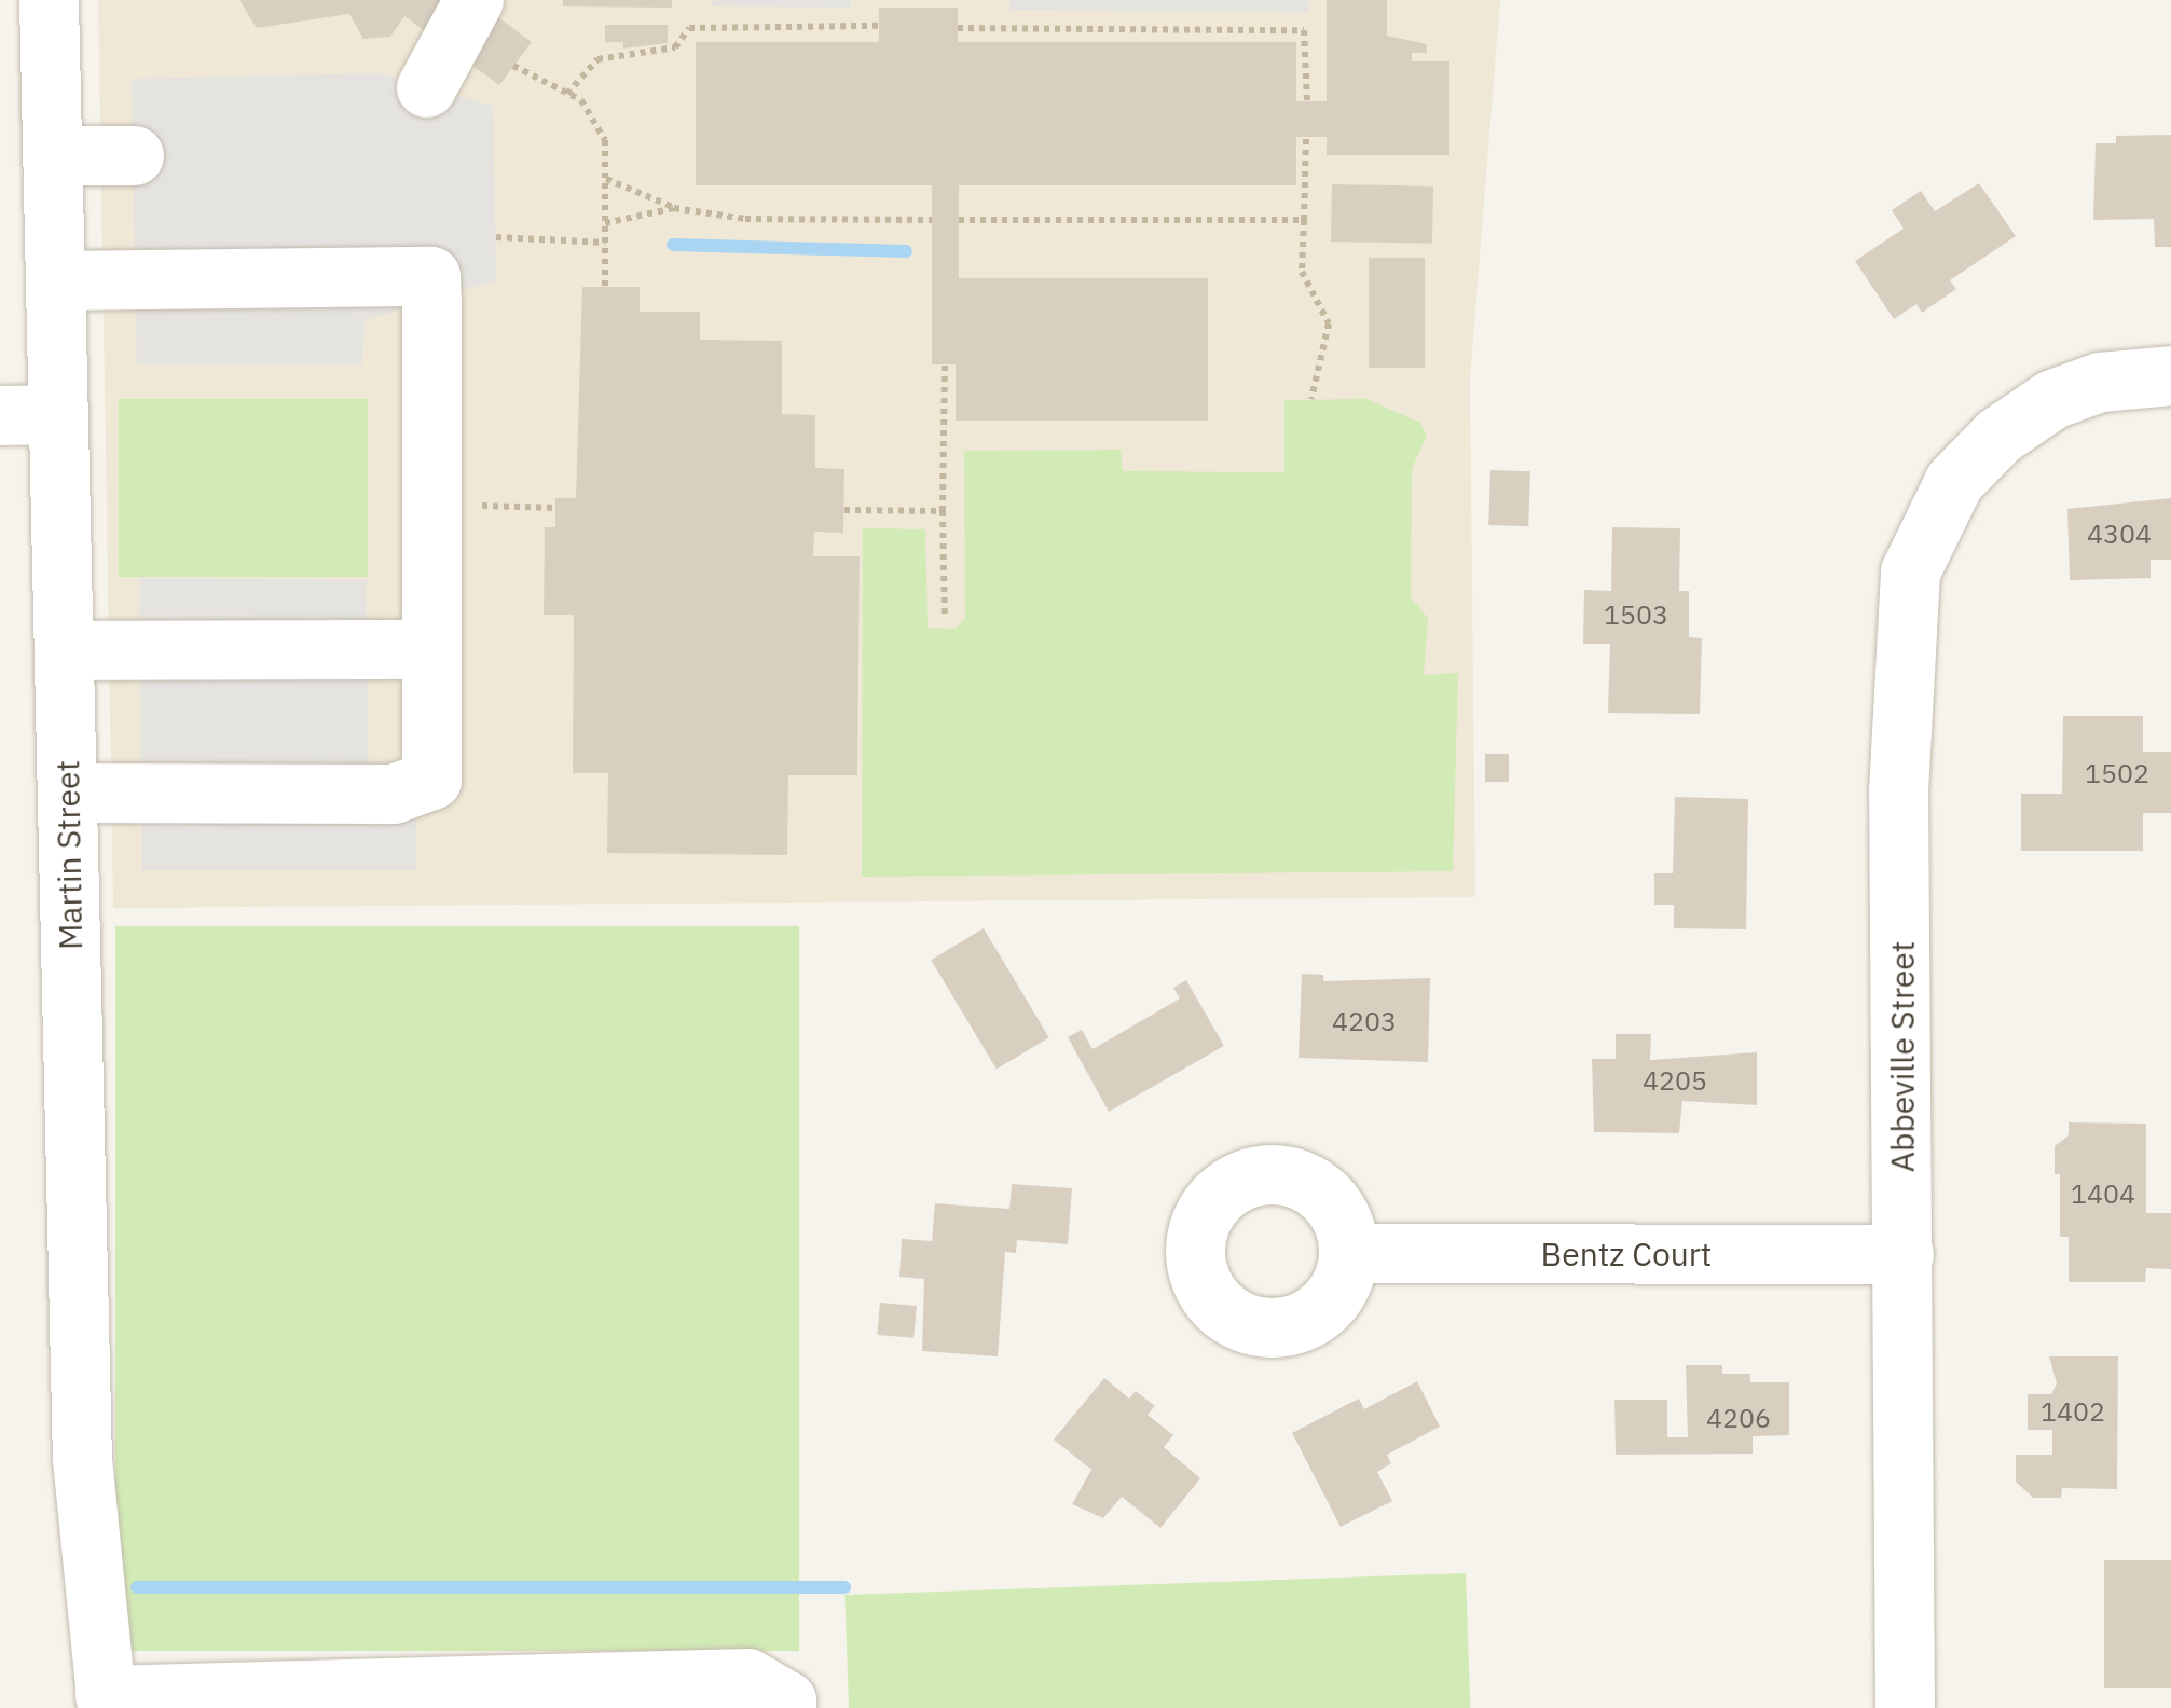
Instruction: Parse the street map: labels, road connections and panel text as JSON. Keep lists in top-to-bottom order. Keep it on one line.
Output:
{"streets":{"street":["Martin Street","Abbeville Street","Bentz Court"]},"crossings":[["Abbeville Street","Bentz Court"]],"house_numbers":["4304","1503","1502","4203","4205","1404","1402","4206"]}
